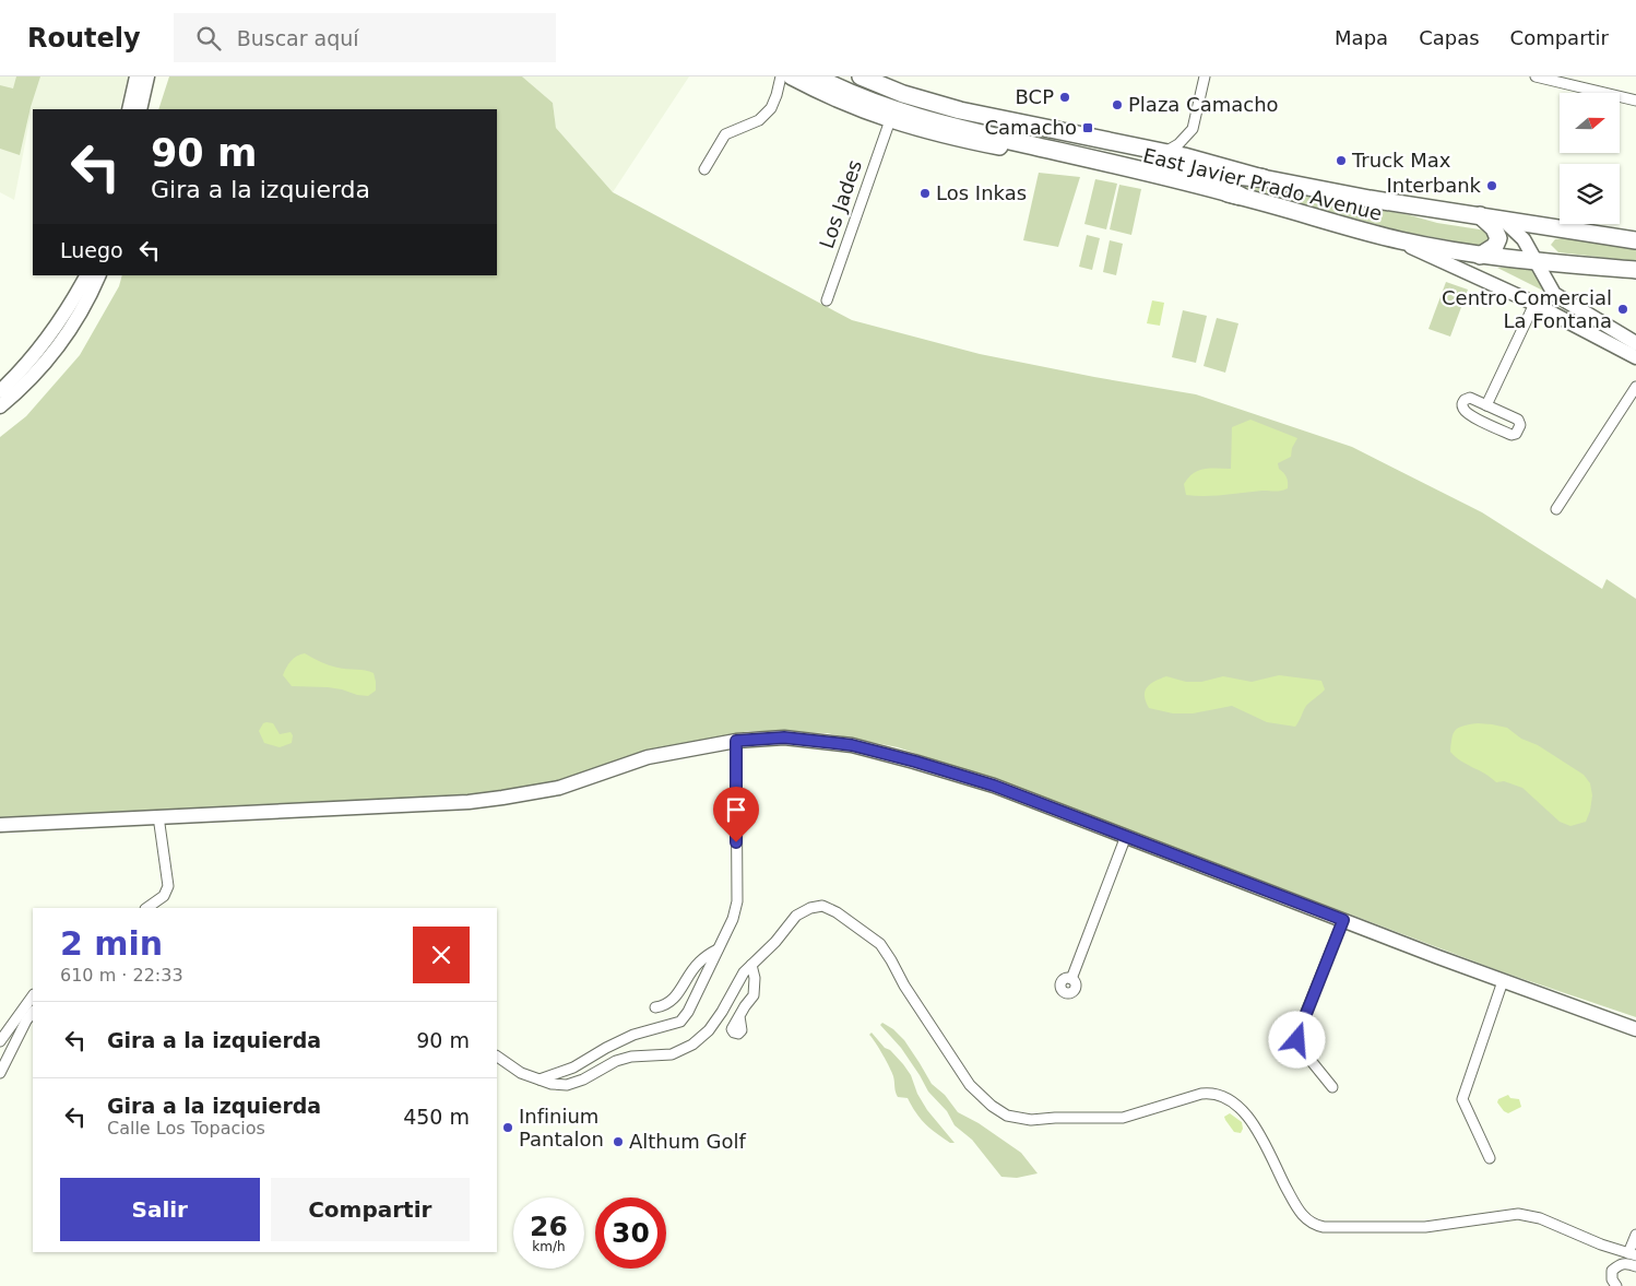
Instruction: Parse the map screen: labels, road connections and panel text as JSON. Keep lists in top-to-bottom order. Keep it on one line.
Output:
{"streets":{"main road":["East Javier Prado Avenue"],"street":["Los Jades"]},"crossings":[["East Javier Prado Avenue","Los Jades"]],"places":{"other":["BCP","Plaza Camacho","Truck Max","Interbank","Los Inkas","Centro Comercial La Fontana","Infinium Pantalon","Althum Golf"],"transit":["Camacho"]},"north":"right","page":{"header":"Routely","search":"Buscar aquí","nav":["Mapa","Capas","Compartir"],"turn":["90 m","Gira a la izquierda"],"then":"Luego","heading":["2 min","610 m · 22:33"],"list":[{"name":"Gira a la izquierda","value":"90 m"},{"name":"Gira a la izquierda","note":"Calle Los Topacios","value":"450 m"}],"buttons":["Salir","Compartir"],"speed":"26 km/h","limit":"30"}}
